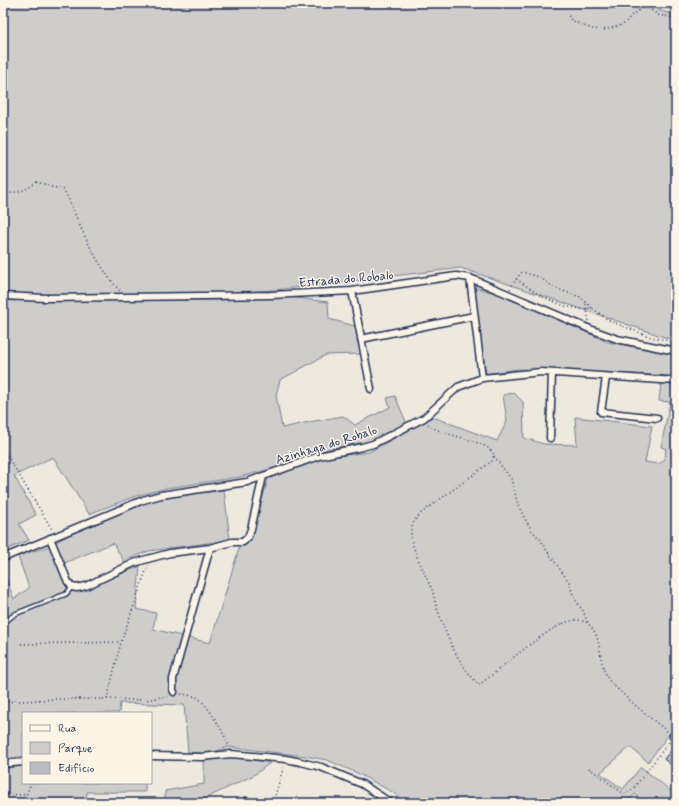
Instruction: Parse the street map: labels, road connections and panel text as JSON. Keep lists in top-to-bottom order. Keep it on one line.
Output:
{"streets":{"street":["Estrada do Robalo","Azinhaga do Robalo"]},"legend":["Rua","Parque","Edifício"]}
